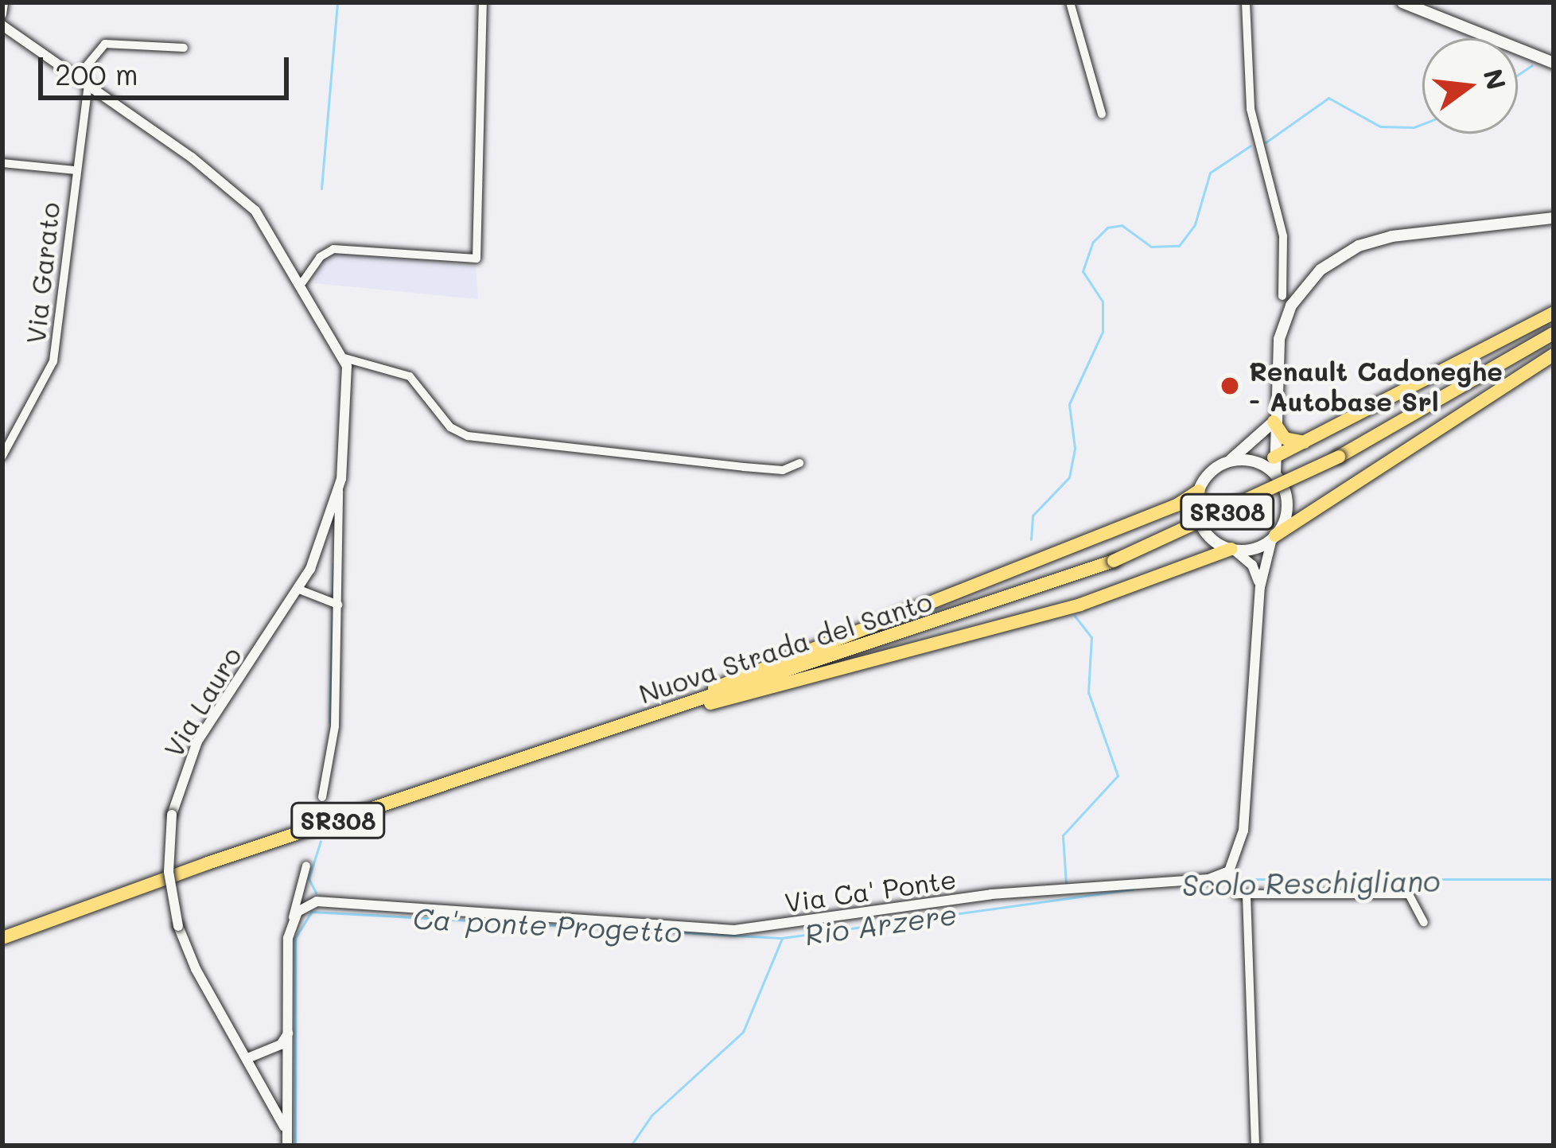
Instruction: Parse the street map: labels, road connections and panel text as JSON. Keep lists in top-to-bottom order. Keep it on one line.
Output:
{"streets":{"highway":["SR308","Nuova Strada del Santo"],"street":["Via Garato","Via Lauro","Via Ca' Ponte"]},"crossings":[["Via Garato","Via Lauro"]],"water":["Scolo Reschigliano","Rio Arzere","Ca' ponte Progetto"],"places":["Renault Cadoneghe - Autobase Srl"],"scale_bar":"200 m","north":"right"}
